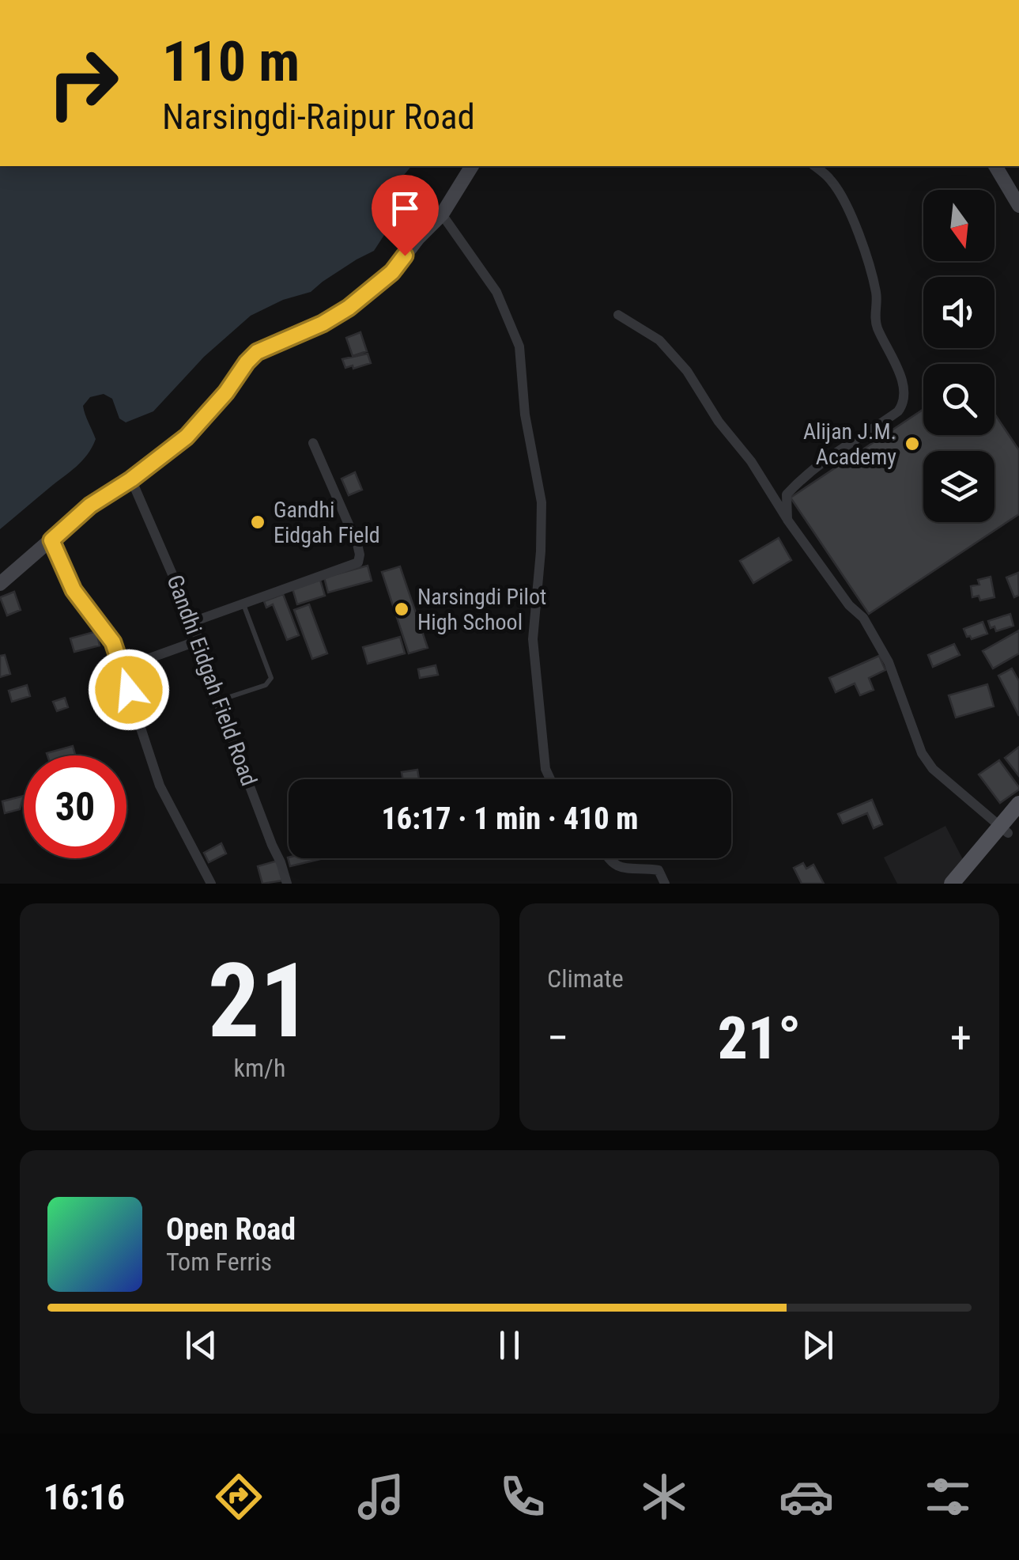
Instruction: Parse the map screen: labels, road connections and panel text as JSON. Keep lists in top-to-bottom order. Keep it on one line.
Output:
{"streets":{"street":["Gandhi Eidgah Field Road"]},"places":["Alijan J.M. Academy","Gandhi Eidgah Field","Narsingdi Pilot High School"],"north":"bottom","page":{"turn":["110 m","Narsingdi-Raipur Road"],"limit":"30","trip":"16:17 · 1 min · 410 m","tile":[["21","km/h"],"Climate"],"heat":["−","21°","+"],"song":["Open Road","Tom Ferris"],"tabs":"16:16"}}
